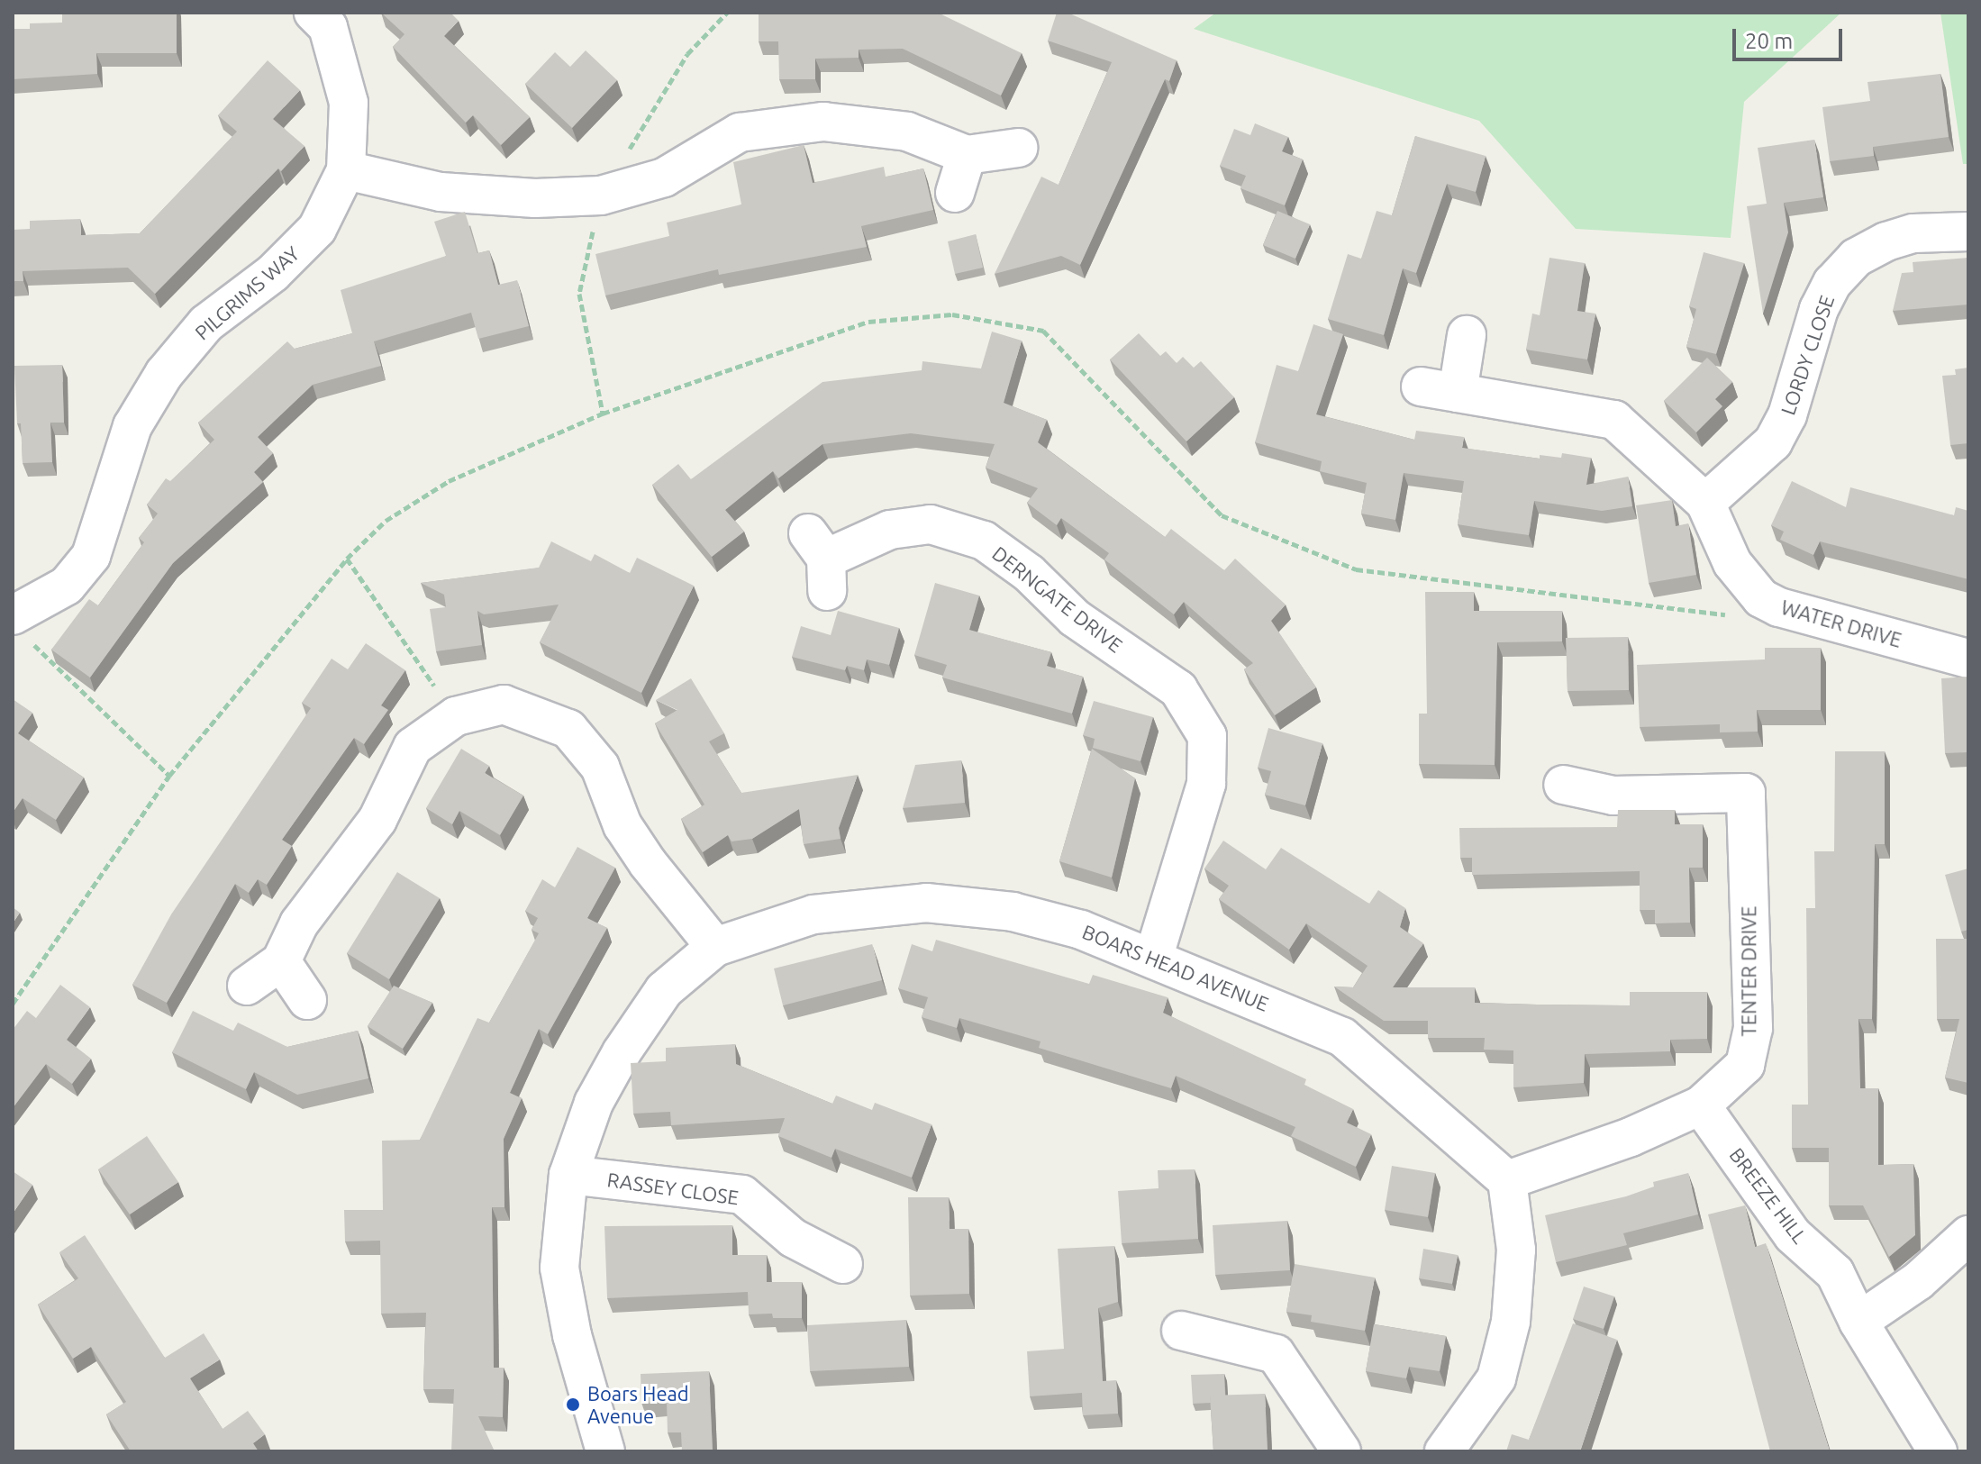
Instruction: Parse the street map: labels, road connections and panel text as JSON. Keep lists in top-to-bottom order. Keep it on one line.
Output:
{"streets":{"street":["PILGRIMS WAY","LORDY CLOSE","DERNGATE DRIVE","WATER DRIVE","BOARS HEAD AVENUE","TENTER DRIVE","RASSEY CLOSE","BREEZE HILL"]},"crossings":[["LORDY CLOSE","WATER DRIVE"],["DERNGATE DRIVE","BOARS HEAD AVENUE"],["BOARS HEAD AVENUE","TENTER DRIVE"],["BOARS HEAD AVENUE","RASSEY CLOSE"],["TENTER DRIVE","BREEZE HILL"]],"places":["Boars Head Avenue"],"scale_bar":"20 m"}
